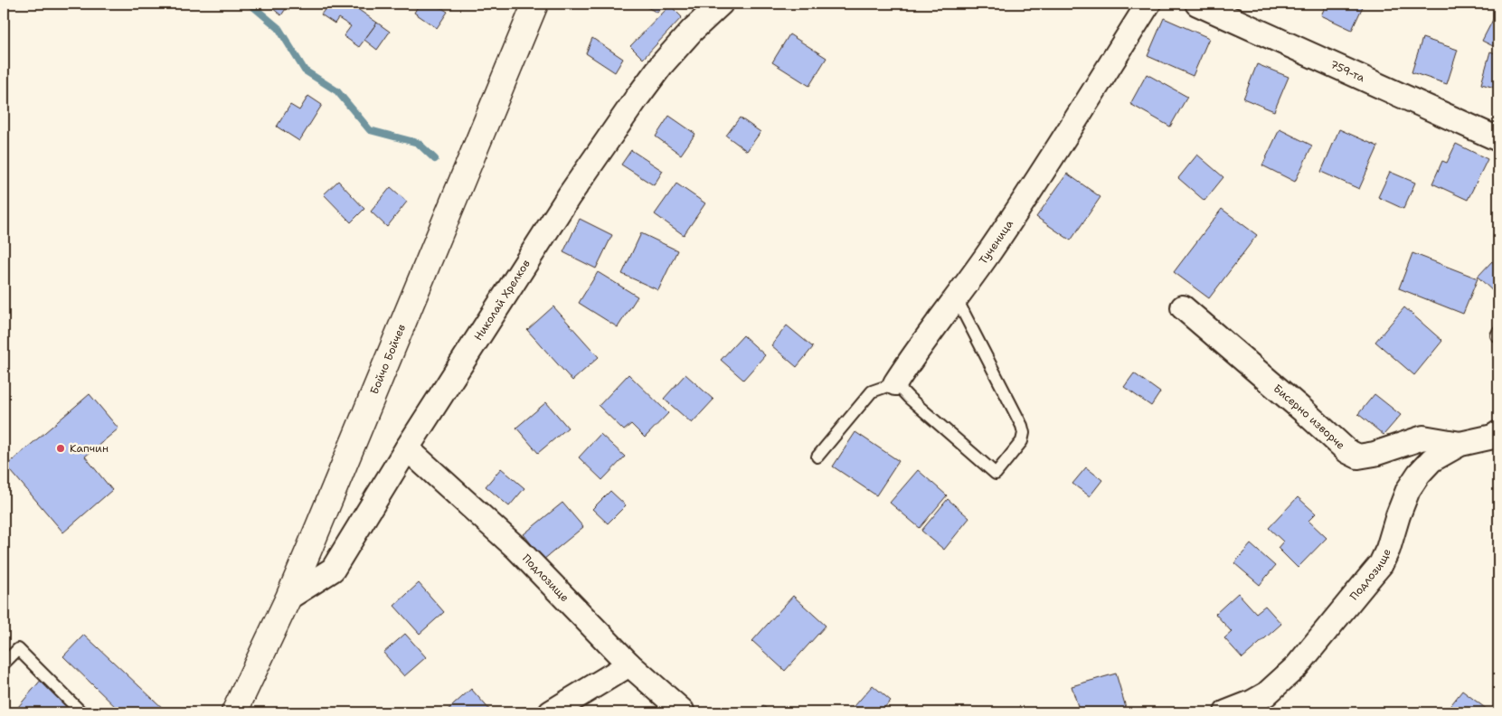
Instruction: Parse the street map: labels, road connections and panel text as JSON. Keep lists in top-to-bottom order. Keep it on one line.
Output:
{"streets":{"highway":["Бойчо Бойчев"],"street":["759-та","Тученица","Николай Хрелков","Бисерно изворче","Подлозище"]},"crossings":[["Николай Хрелков","Бойчо Бойчев"],["Николай Хрелков","Подлозище"],["Бисерно изворче","Подлозище"]],"places":["Капчин"]}
